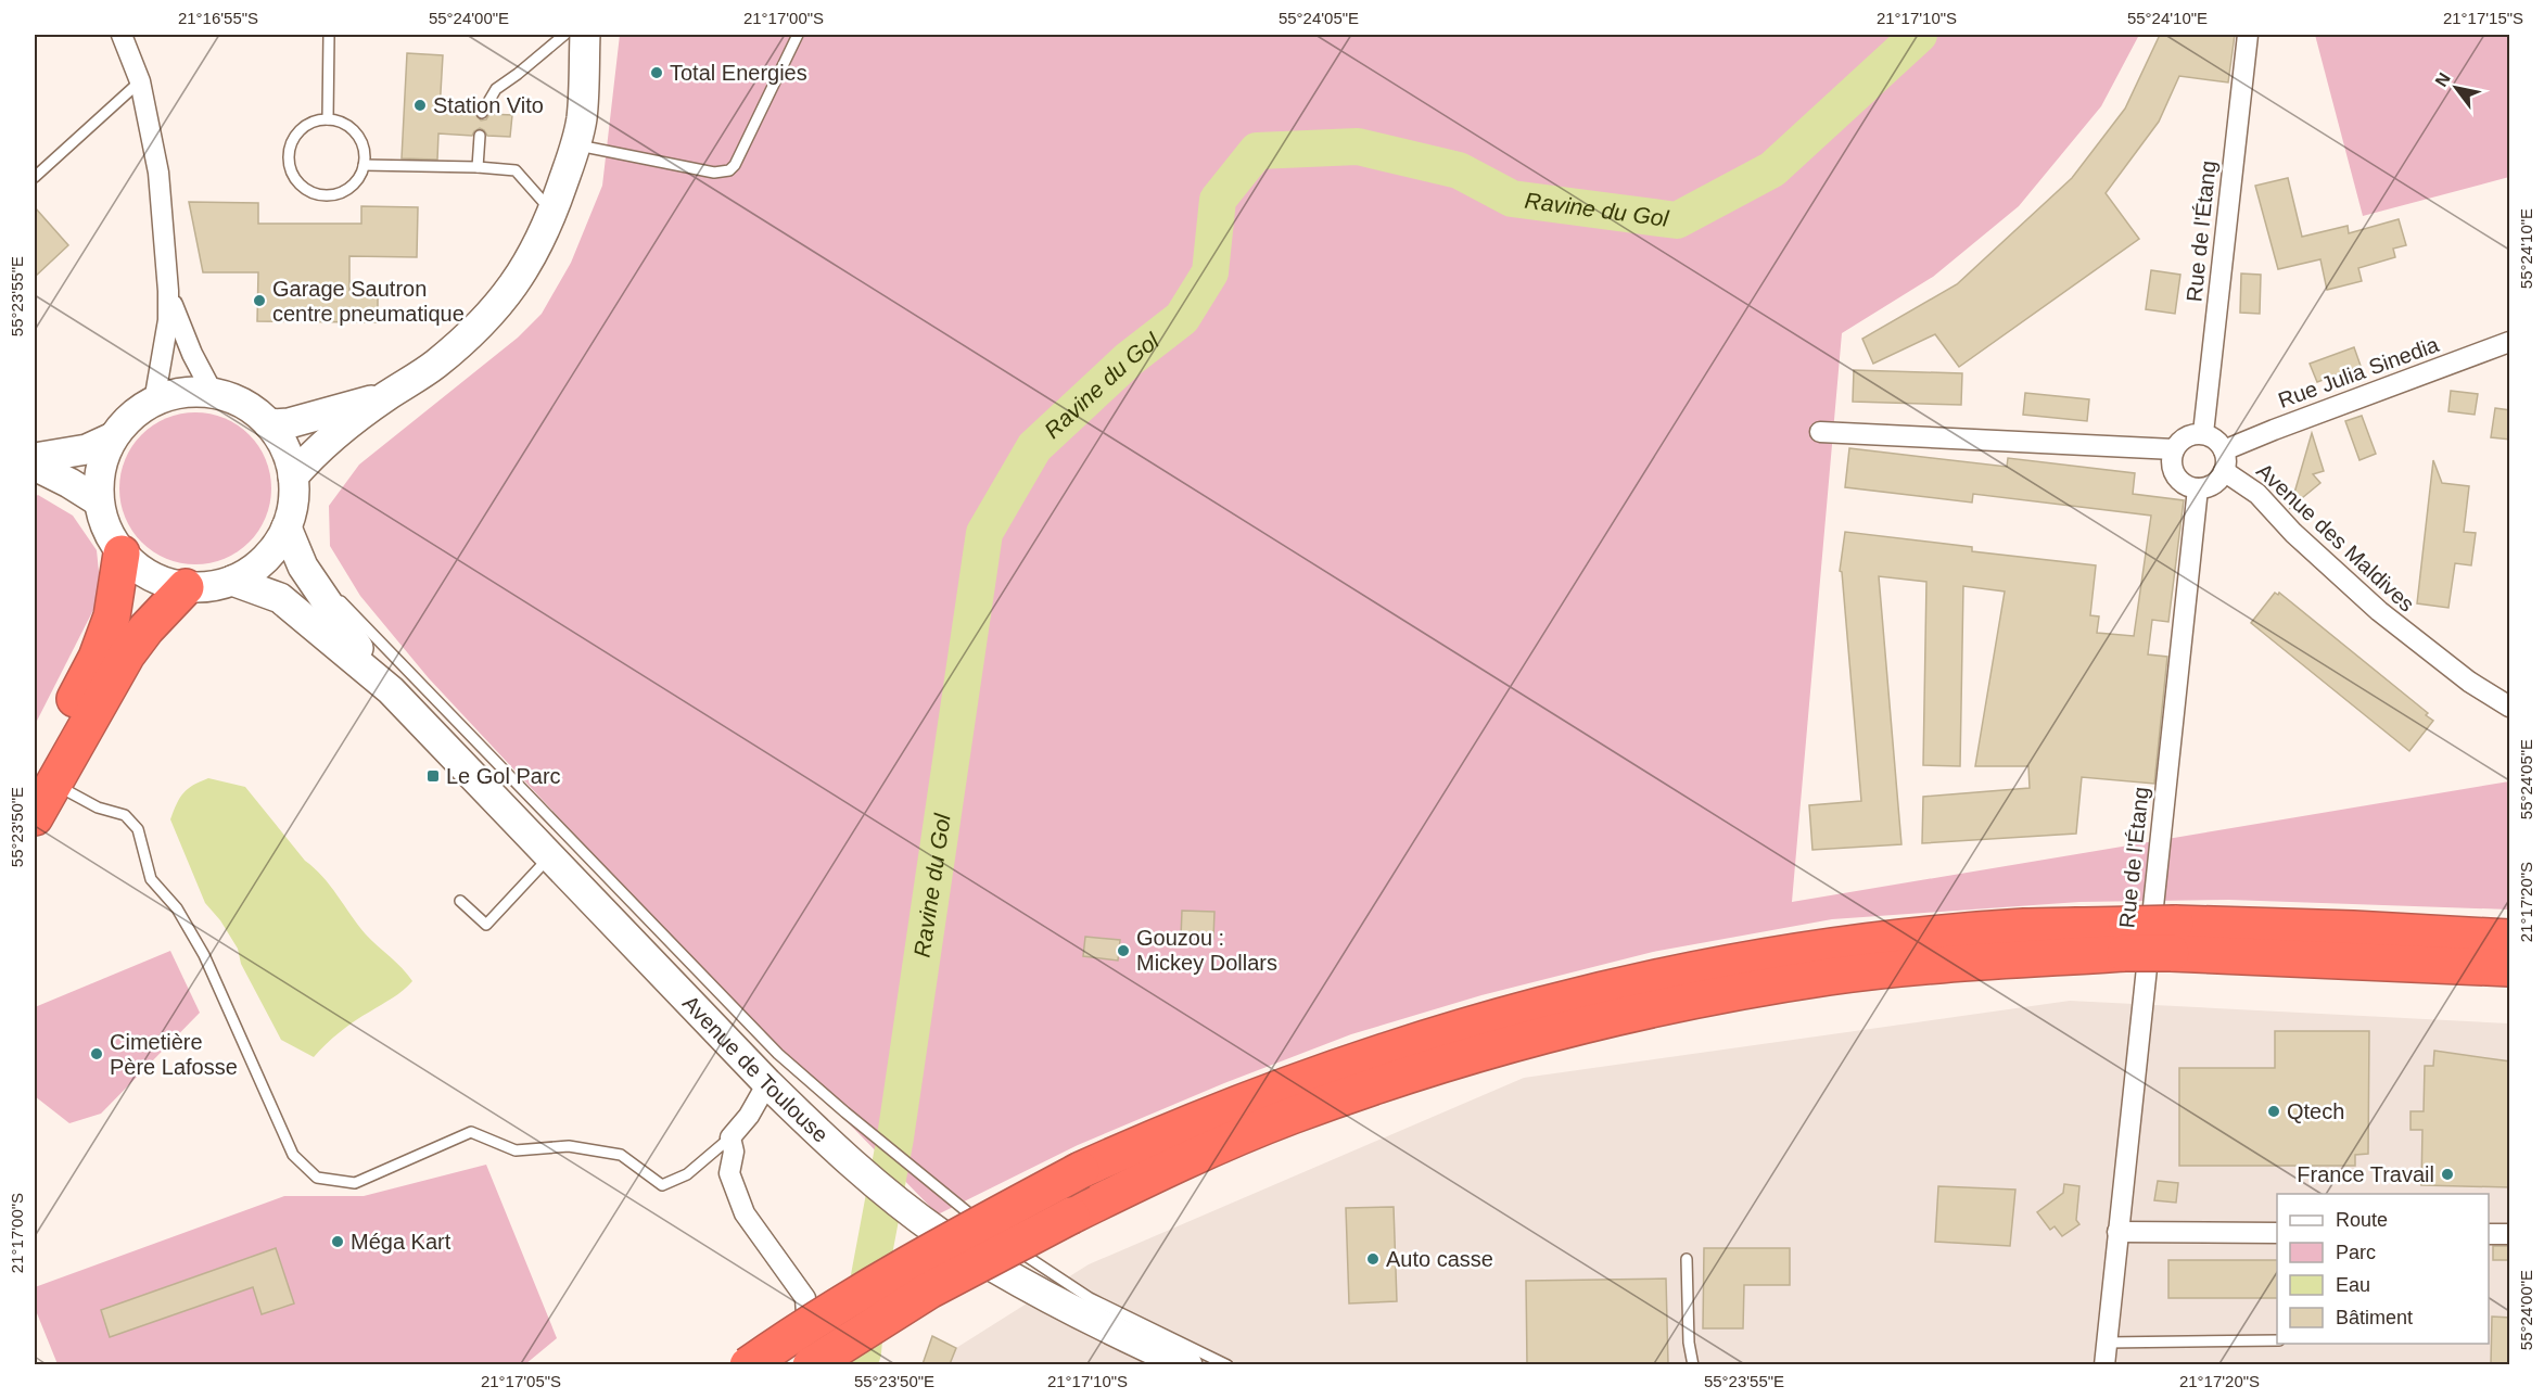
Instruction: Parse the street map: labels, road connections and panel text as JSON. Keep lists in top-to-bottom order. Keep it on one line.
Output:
{"streets":{"main road":["Avenue de Toulouse"],"street":["Rue de l'Étang","Rue Julia Sinedia","Avenue des Maldives"]},"crossings":[["Rue de l'Étang","Rue Julia Sinedia"],["Rue de l'Étang","Avenue des Maldives"],["Rue Julia Sinedia","Avenue des Maldives"]],"water":["Ravine du Gol"],"places":{"other":["Total Energies","Station Vito","Garage Sautron centre pneumatique","Gouzou : Mickey Dollars","Cimetière Père Lafosse","Qtech","France Travail","Méga Kart","Auto casse"],"transit":["Le Gol Parc"]},"legend":["Route","Parc","Eau","Bâtiment"],"north":"top left","coordinates":["21°16'55\"S","55°24'00\"E","21°17'00\"S","55°24'05\"E","21°17'10\"S","55°24'10\"E","21°17'15\"S","55°23'55\"E","55°23'50\"E","21°17'20\"S","21°17'05\"S"]}
